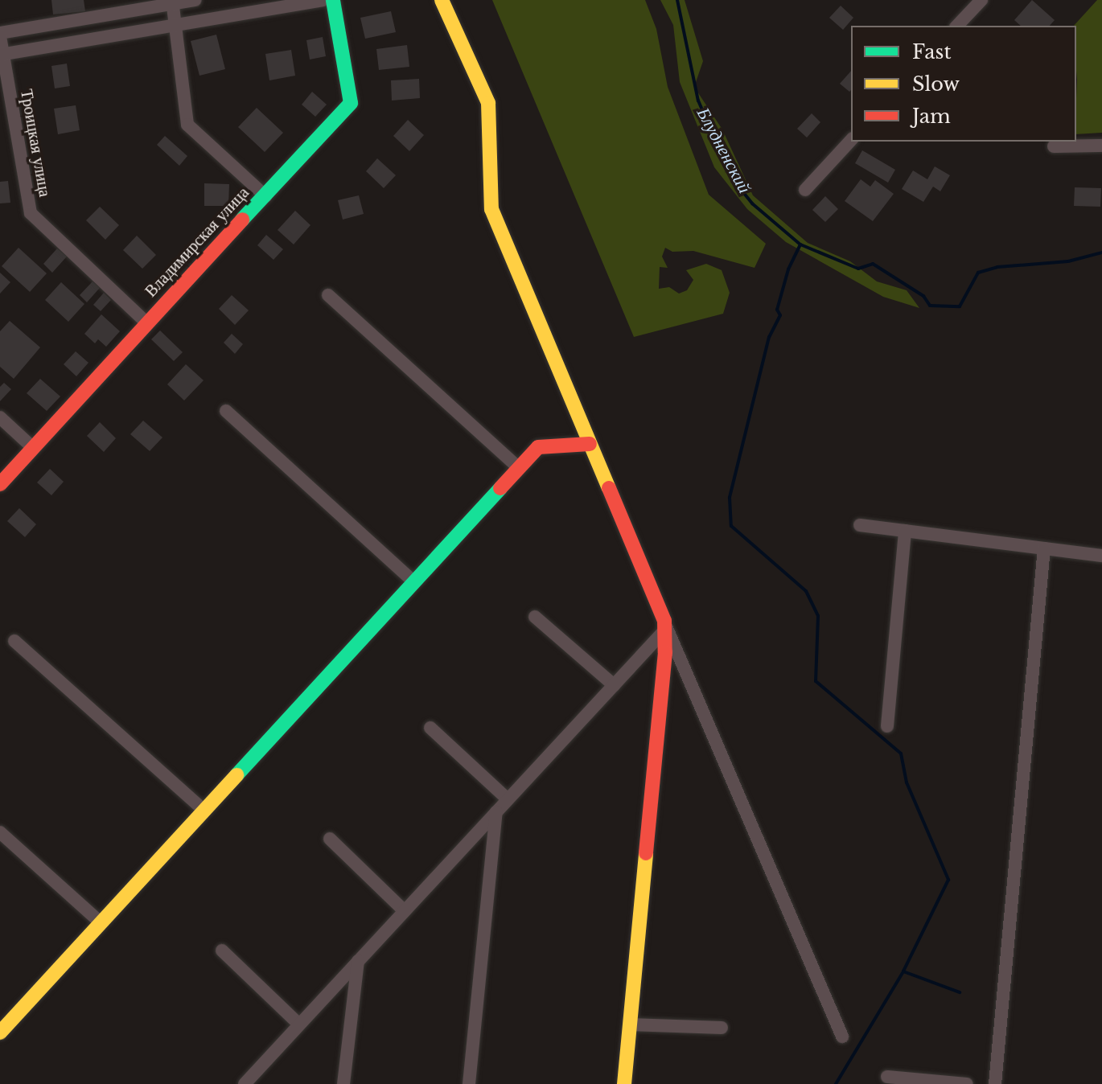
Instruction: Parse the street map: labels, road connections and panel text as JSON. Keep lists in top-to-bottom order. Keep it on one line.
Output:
{"streets":{"street":["Троицкая улица","Владимирская улица"]},"crossings":[["Троицкая улица","Владимирская улица"]],"water":["Блудненский"],"legend":["Fast","Slow","Jam"]}
